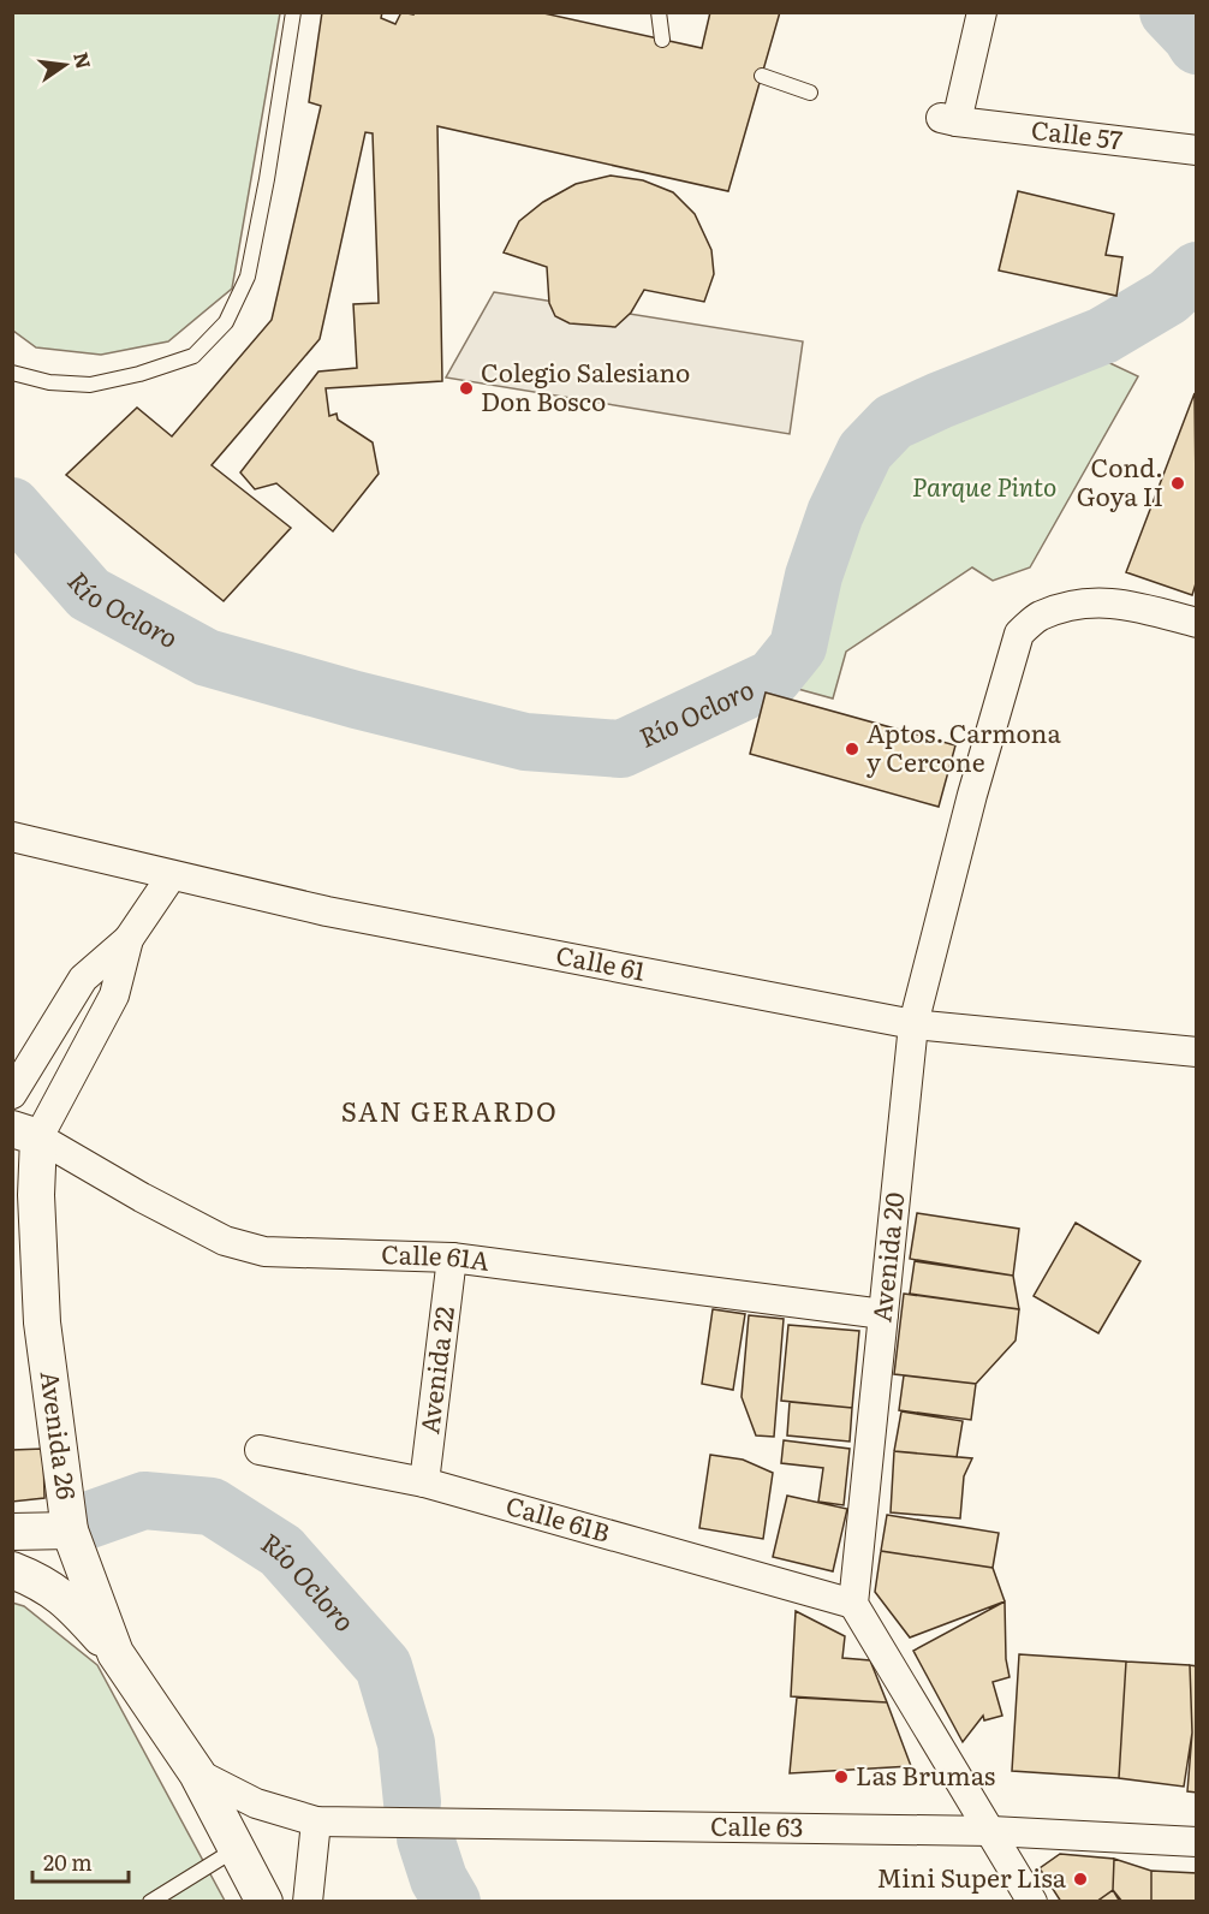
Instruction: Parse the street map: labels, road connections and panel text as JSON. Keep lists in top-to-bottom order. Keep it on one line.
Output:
{"streets":{"street":["Calle 57","Calle 61","Avenida 20","Calle 61A","Avenida 22","Avenida 26","Calle 61B","Calle 63"]},"crossings":[["Calle 61","Avenida 20"],["Calle 61","Avenida 26"],["Avenida 20","Calle 61A"],["Avenida 20","Calle 61B"],["Calle 61A","Avenida 22"],["Calle 61A","Avenida 26"],["Avenida 22","Calle 61B"],["Avenida 26","Calle 63"]],"districts":["SAN GERARDO"],"water":["Río Ocloro"],"parks":["Parque Pinto"],"places":["Colegio Salesiano Don Bosco","Cond. Goya II","Aptos. Carmona y Cercone","Las Brumas","Mini Super Lisa"],"scale_bar":"20 m","north":"right"}
